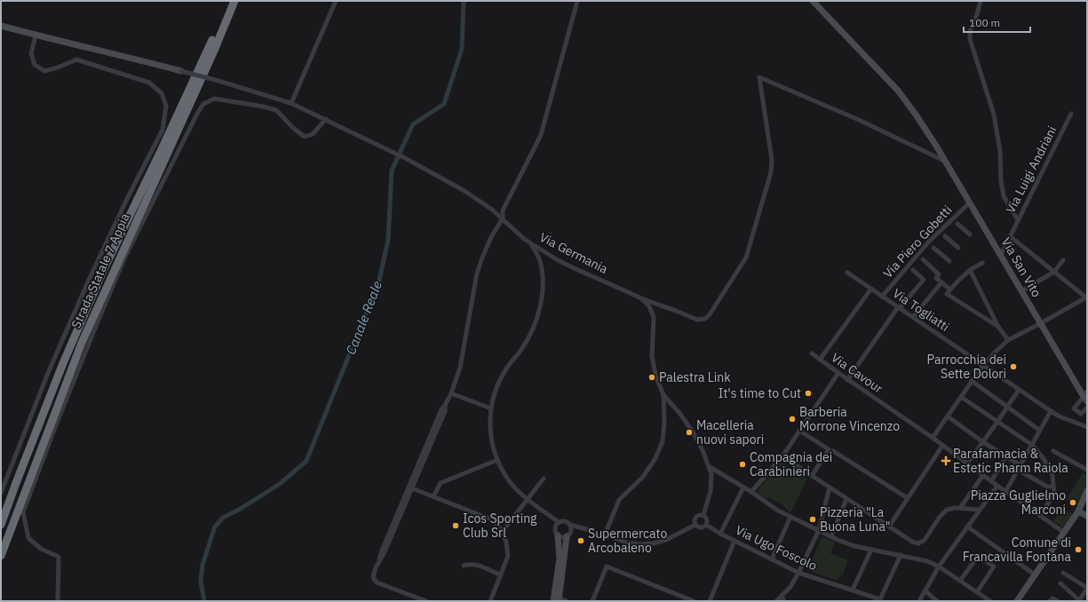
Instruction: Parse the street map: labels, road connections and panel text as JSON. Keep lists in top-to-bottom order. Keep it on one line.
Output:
{"streets":{"highway":["Strada Statale 7 Appia"],"street":["Via Luigi Andriani","Via Piero Gobetti","Via Germania","Via San Vito","Via Togliatti","Via Cavour","Via Ugo Foscolo"]},"crossings":[["Via Luigi Andriani","Via San Vito"],["Via Piero Gobetti","Via San Vito"],["Via Piero Gobetti","Via Togliatti"],["Via Germania","Via San Vito"]],"water":["Canale Reale"],"places":{"other":["Parrocchia dei Sette Dolori","Palestra Link","It's time to Cut","Barberia Morrone Vincenzo","Macelleria nuovi sapori","Compagnia dei Carabinieri","Piazza Guglielmo Marconi","Pizzeria \"La Buona Luna\"","Icos Sporting Club Srl","Supermercato Arcobaleno","Comune di Francavilla Fontana"],"health":["Parafarmacia & Estetic Pharm Raiola"]},"scale_bar":"100 m"}
